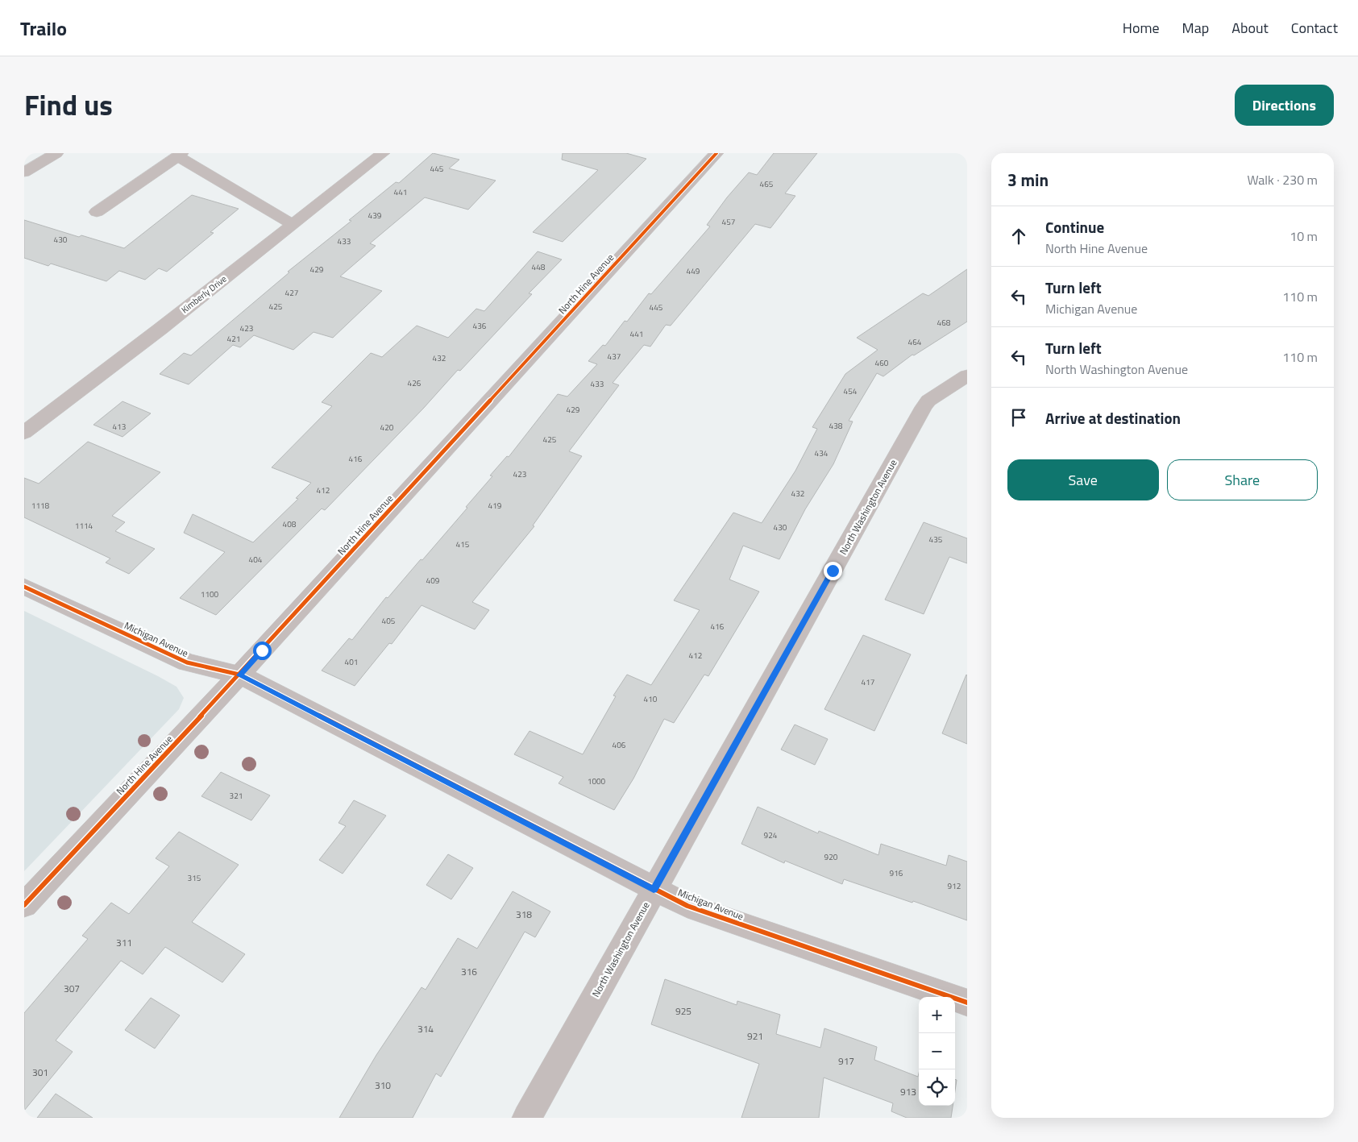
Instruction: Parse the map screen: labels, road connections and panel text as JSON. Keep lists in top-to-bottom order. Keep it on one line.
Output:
{"streets":{"street":["North Hine Avenue","Kimberly Drive","North Washington Avenue","Michigan Avenue"]},"crossings":[["North Hine Avenue","Michigan Avenue"],["North Washington Avenue","Michigan Avenue"]],"house_numbers":["445","465","441","439","457","430","433","448","429","449","427","425","445","468","436","423","441","421","464","437","432","460","426","433","454","429","438","413","420","425","434","416","423","412","432","1118","419","408","1114","430","435","415","404","409","1100","405","416","412","401","417","410","406","1000","321","924","920","916","315","912","318","311","316","307","925","314","921","917","301","310","913"],"page":{"header":"Trailo","nav":["Home","Map","About","Contact"],"title":"Find us","buttons":["Directions",["Save","Share"]],"heading":["3 min","Walk · 230 m"],"list":[["Continue","North Hine Avenue","10 m"],["Turn left","Michigan Avenue","110 m"],["Turn left","North Washington Avenue","110 m"],"Arrive at destination"],"map_buttons":["+","−"]}}
